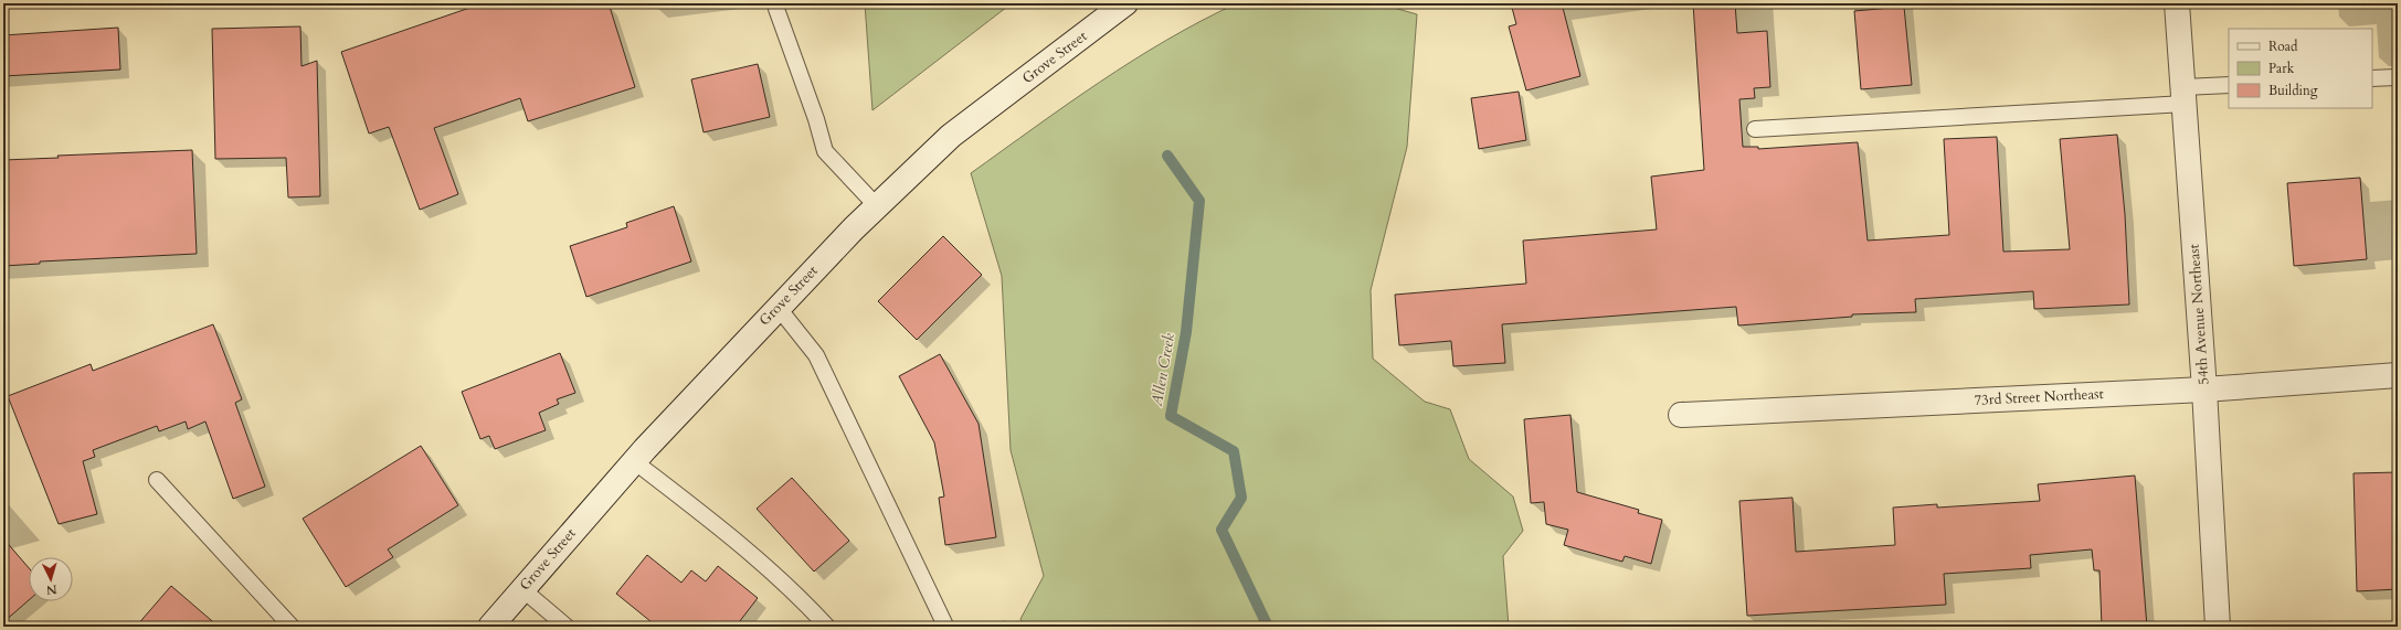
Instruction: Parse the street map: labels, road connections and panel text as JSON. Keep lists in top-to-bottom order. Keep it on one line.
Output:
{"streets":{"street":["Grove Street","54th Avenue Northeast","73rd Street Northeast"]},"crossings":[["54th Avenue Northeast","73rd Street Northeast"]],"water":["Allen Creek"],"legend":["Road","Park","Building"],"north":"bottom"}
